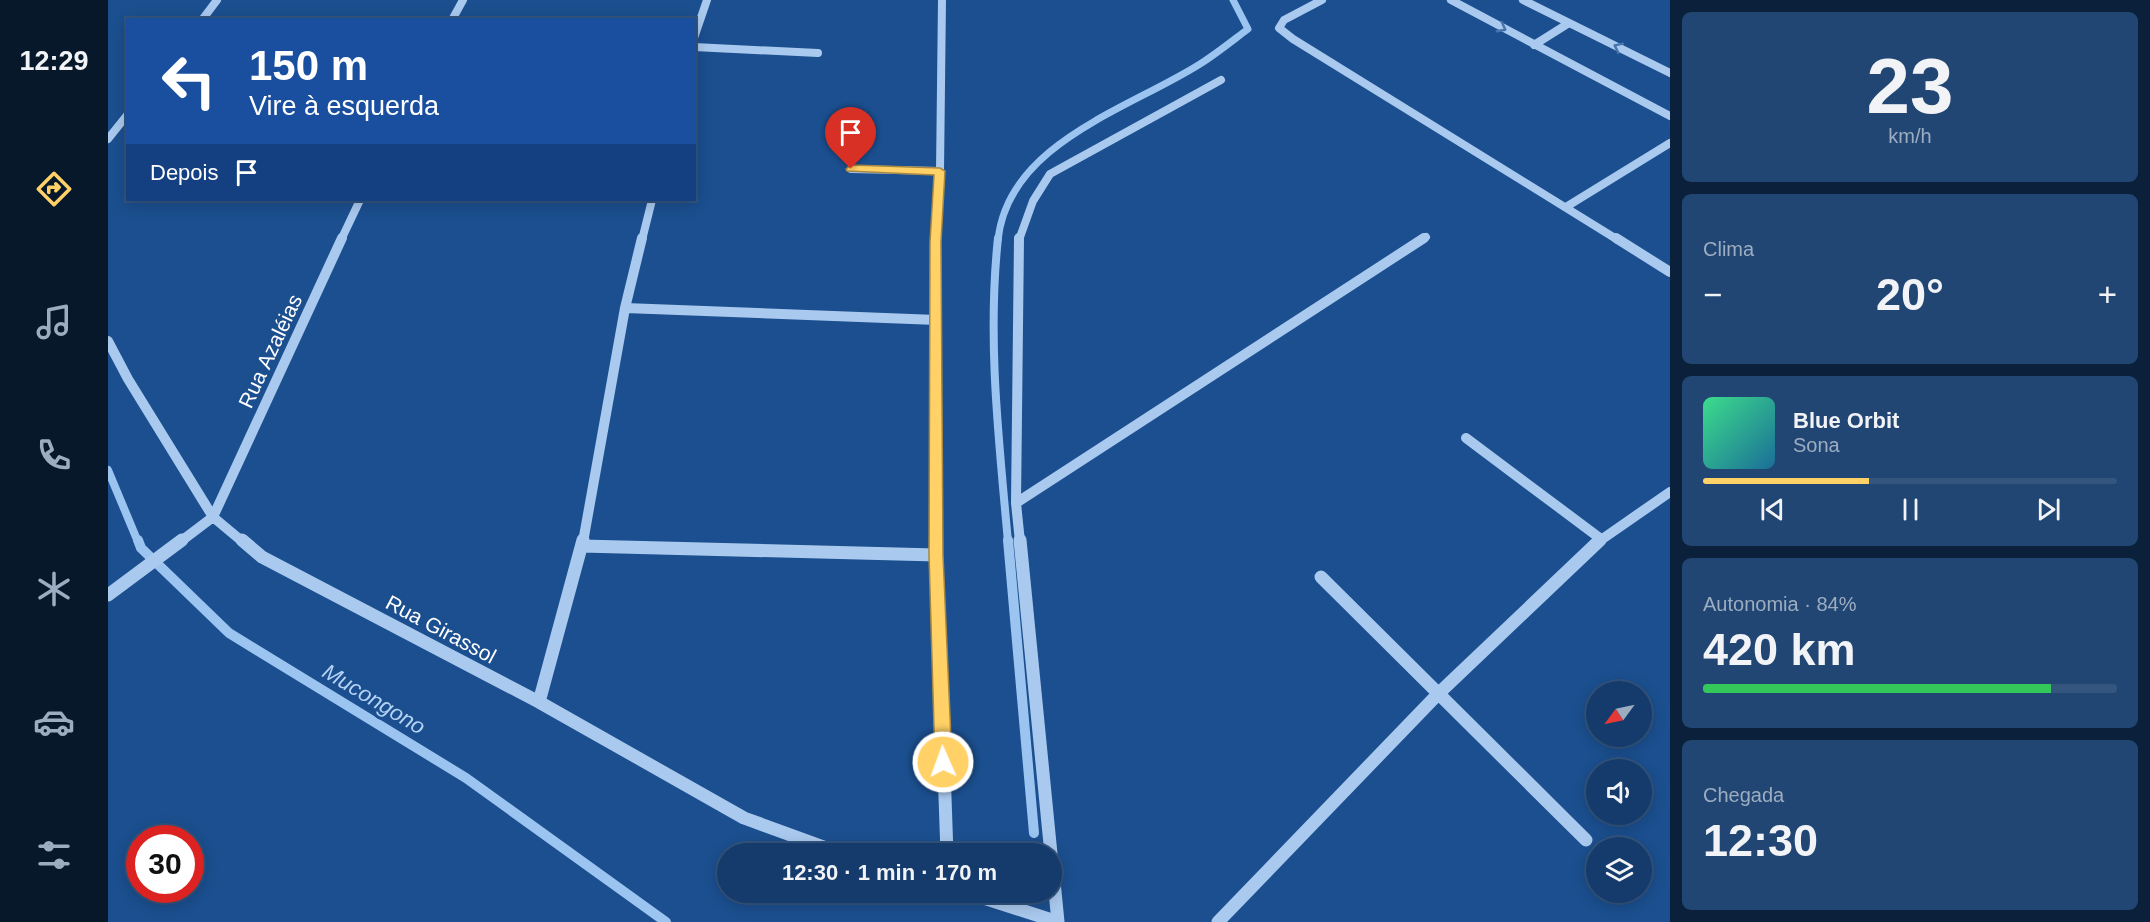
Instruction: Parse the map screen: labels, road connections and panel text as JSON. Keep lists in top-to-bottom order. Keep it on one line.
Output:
{"streets":{"street":["Rua Azaléias","Rua Girassol"]},"crossings":[["Rua Azaléias","Rua Girassol"]],"water":["Mucongono"],"north":"bottom left","page":{"tabs":"12:29","tile":[["23","km/h"],"Clima",["Autonomia · 84%","420 km"],["Chegada","12:30"]],"turn":["150 m","Vire à esquerda"],"then":"Depois","heat":["−","20°","+"],"song":["Blue Orbit","Sona"],"limit":"30","trip":"12:30 · 1 min · 170 m"}}
